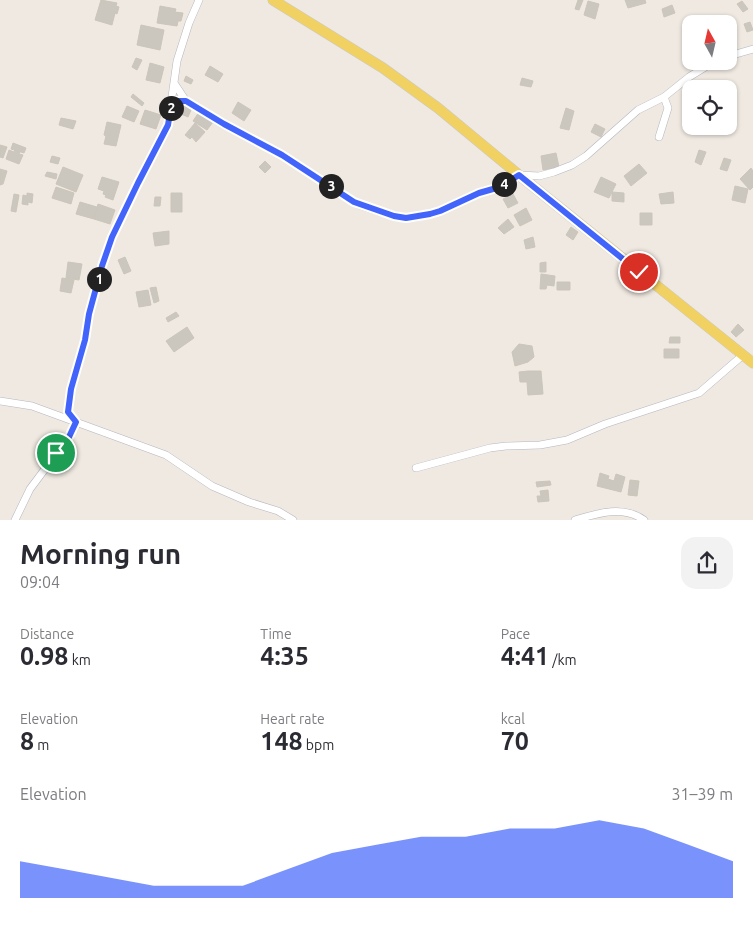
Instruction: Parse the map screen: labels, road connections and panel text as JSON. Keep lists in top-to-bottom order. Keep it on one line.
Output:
{"north":"top","page":{"pins":["2","4","3","1"],"heading":["Morning run","09:04"],"stats":[["Distance","0.98 km"],["Time","4:35"],["Pace","4:41 /km"],["Elevation","8 m"],["Heart rate","148 bpm"],["kcal","70"]],"chart":["Elevation","31–39 m"]}}
